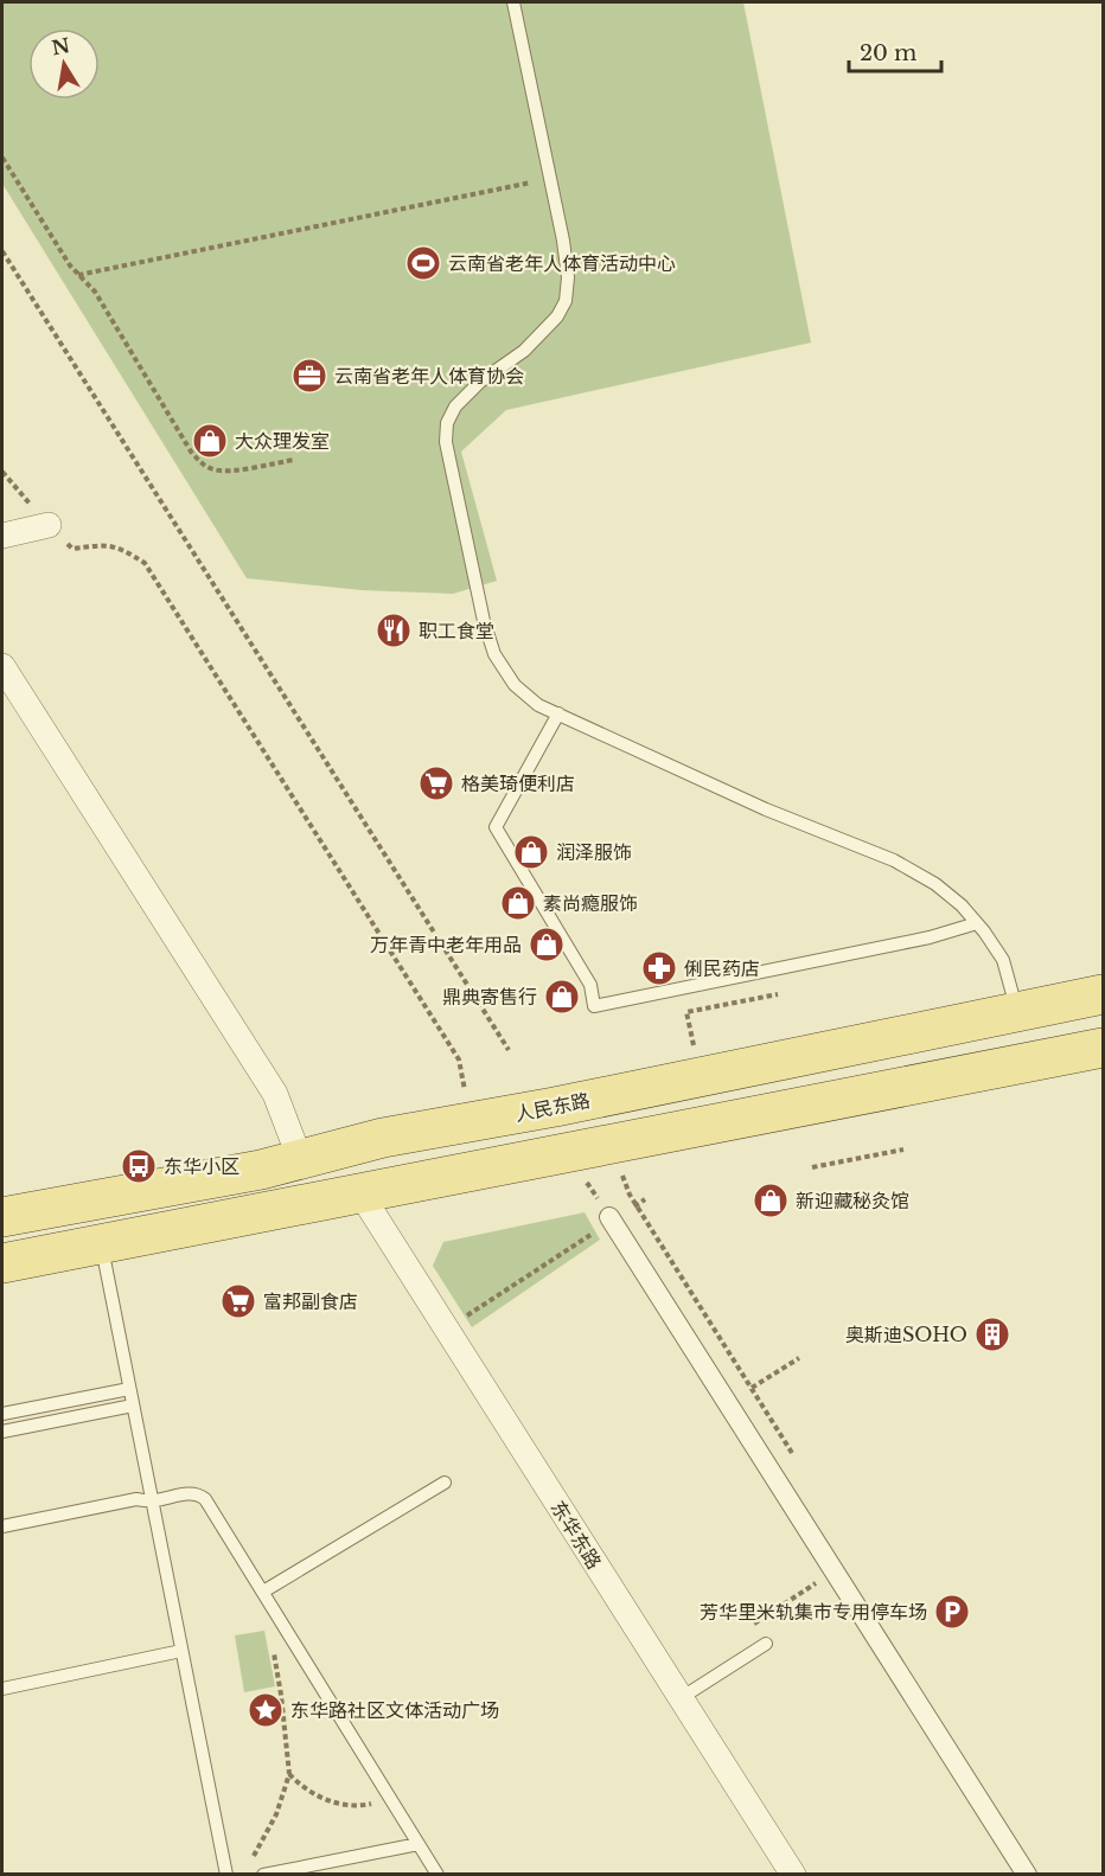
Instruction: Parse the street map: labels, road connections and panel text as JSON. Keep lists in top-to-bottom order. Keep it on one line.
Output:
{"streets":{"main road":["人民东路"],"street":["东华东路"]},"places":{"sports":["云南省老年人体育活动中心"],"office":["云南省老年人体育协会"],"shop":["大众理发室","润泽服饰","素尚瘾服饰","万年青中老年用品","鼎典寄售行","新迎藏秘灸馆"],"restaurant":["职工食堂"],"supermarket":["格美琦便利店","富邦副食店"],"pharmacy":["俐民药店"],"bus stop":["东华小区"],"building":["奥斯迪SOHO"],"parking":["芳华里米轨集市专用停车场"],"place":["东华路社区文体活动广场"]},"scale_bar":"20 m","north":"top"}
